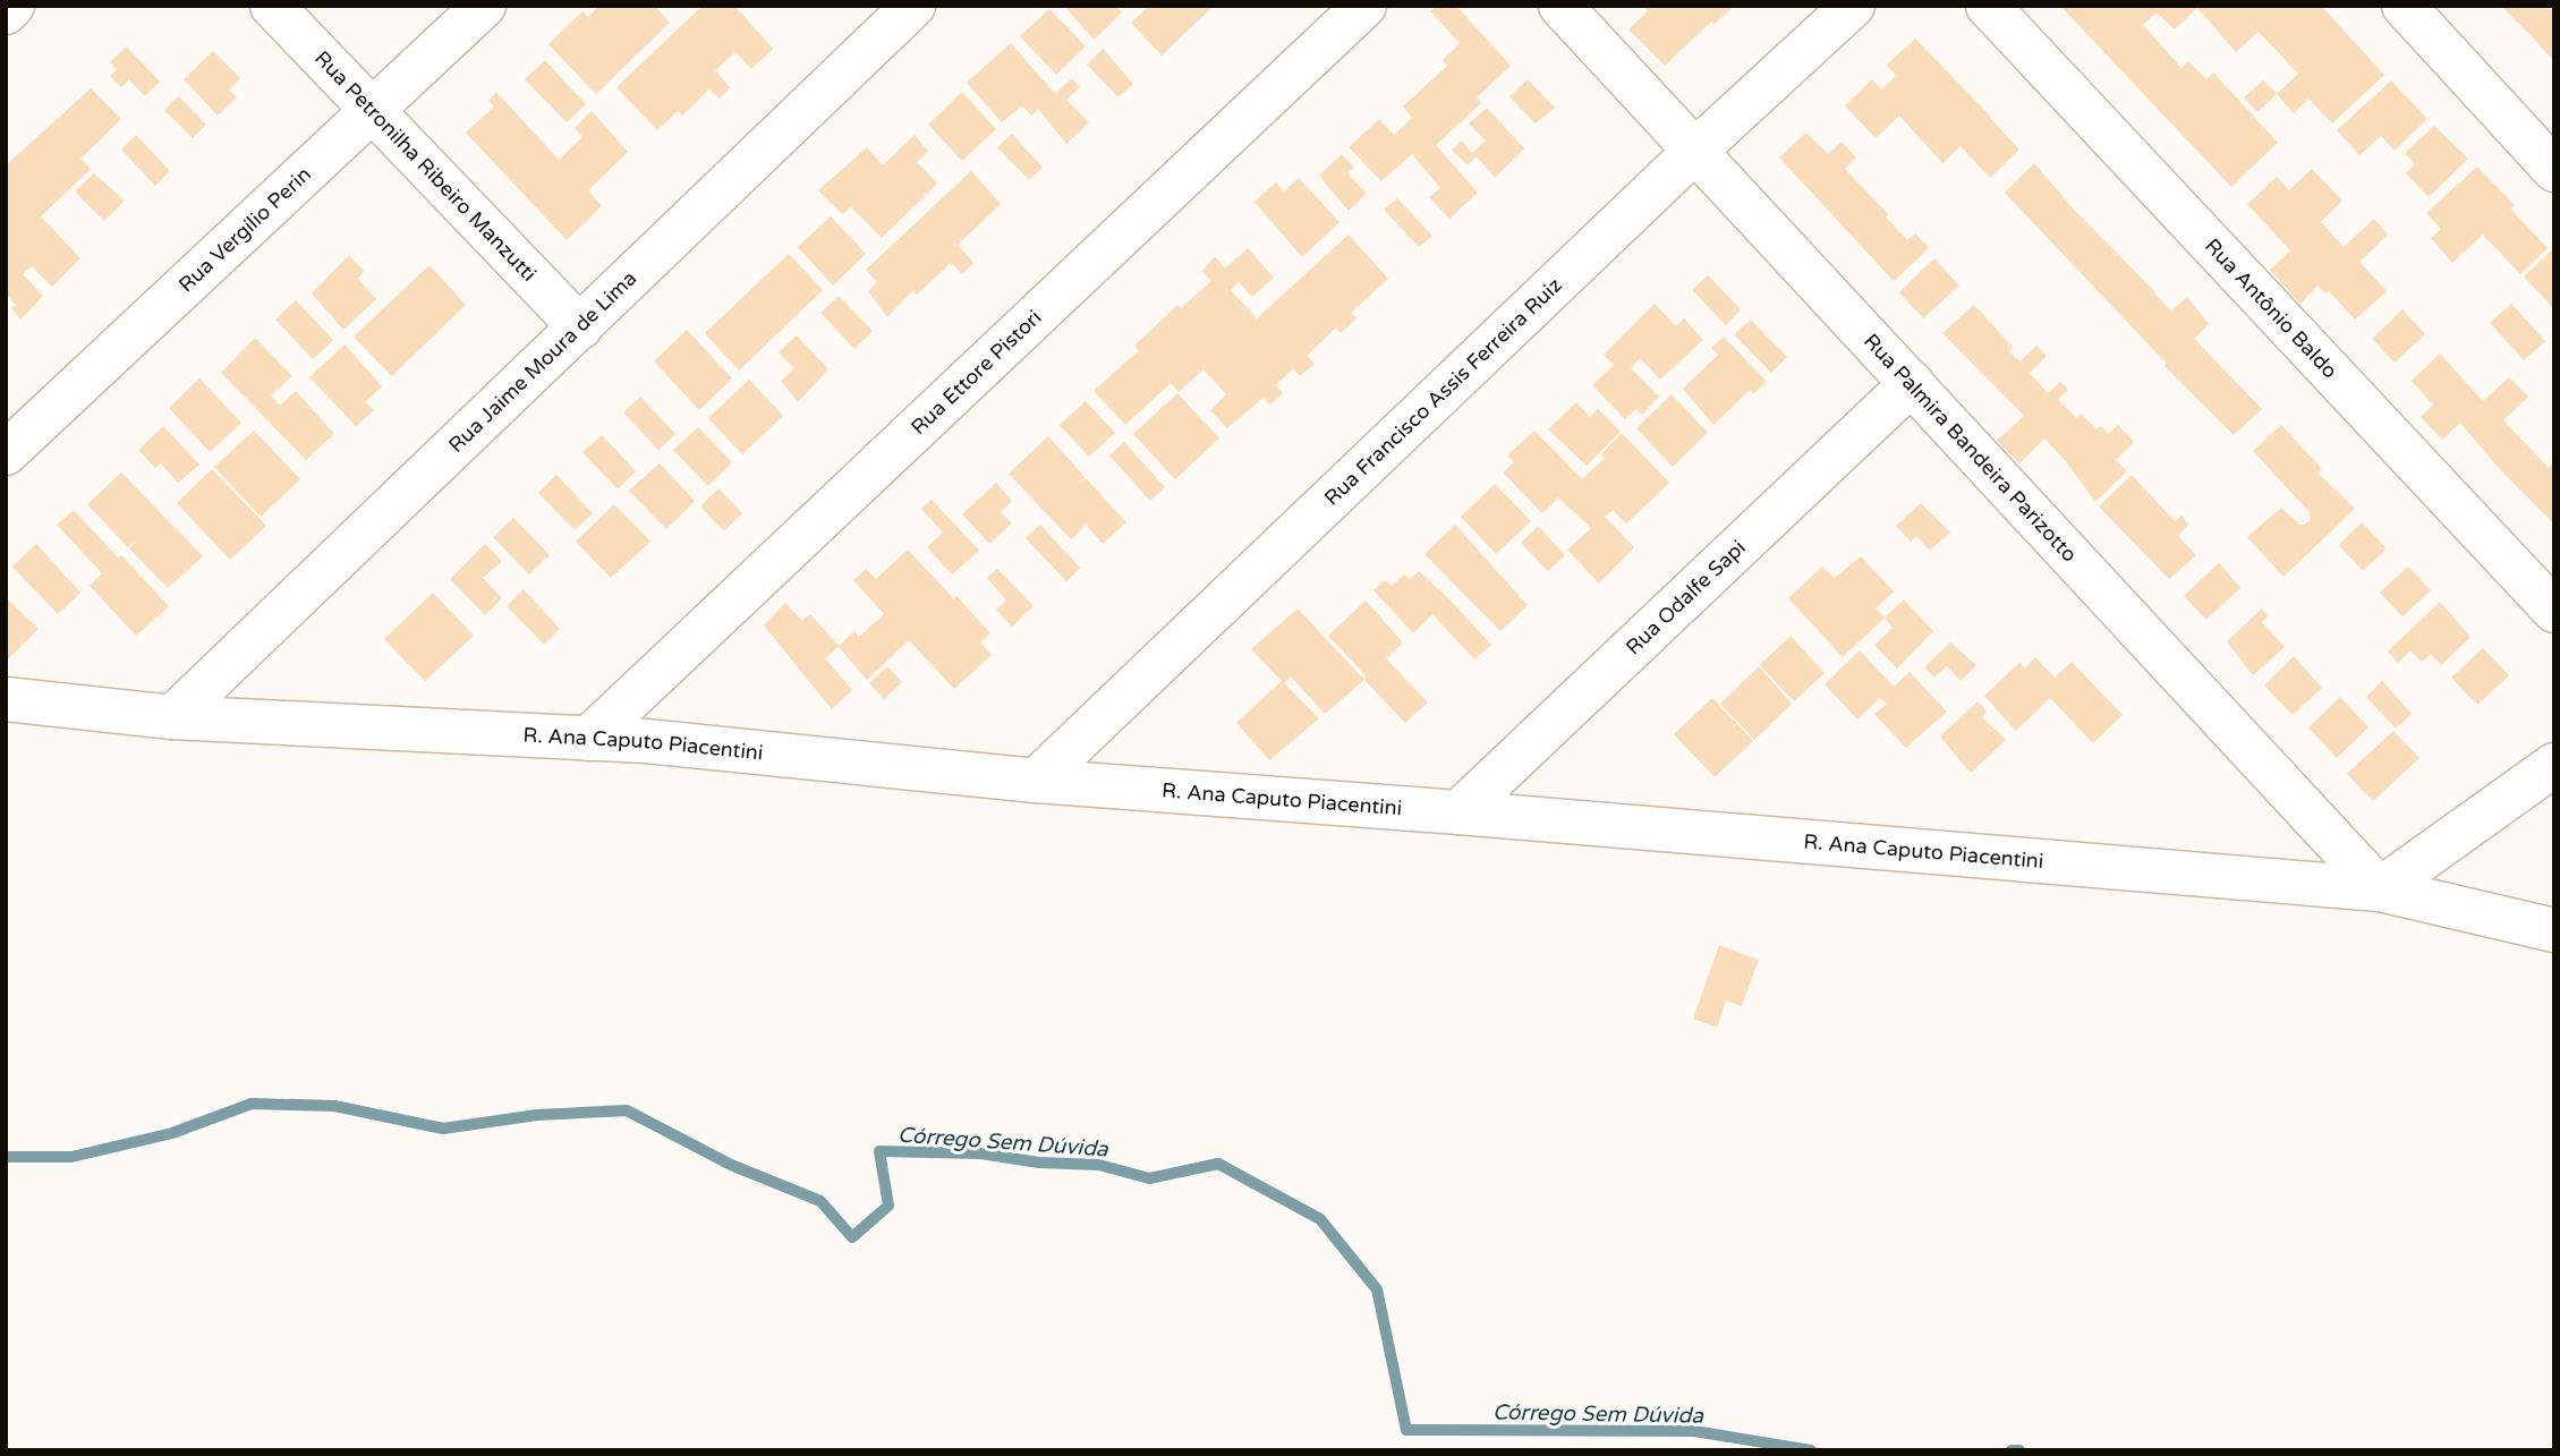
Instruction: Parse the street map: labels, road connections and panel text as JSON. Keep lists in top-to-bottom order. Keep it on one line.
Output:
{"streets":{"street":["Rua Petronilha Ribeiro Manzutti","Rua Vergílio Perin","Rua Antônio Baldo","Rua Jaime Moura de Lima","Rua Ettore Pistori","Rua Francisco Assis Ferreira Ruiz","Rua Palmira Bandeira Parizotto","Rua Odalfe Sapi","R. Ana Caputo Piacentini"]},"crossings":[["Rua Petronilha Ribeiro Manzutti","Rua Vergílio Perin"],["Rua Petronilha Ribeiro Manzutti","Rua Jaime Moura de Lima"],["Rua Jaime Moura de Lima","R. Ana Caputo Piacentini"],["Rua Ettore Pistori","R. Ana Caputo Piacentini"],["Rua Francisco Assis Ferreira Ruiz","Rua Palmira Bandeira Parizotto"],["Rua Francisco Assis Ferreira Ruiz","R. Ana Caputo Piacentini"],["Rua Palmira Bandeira Parizotto","Rua Odalfe Sapi"],["Rua Palmira Bandeira Parizotto","R. Ana Caputo Piacentini"],["Rua Odalfe Sapi","R. Ana Caputo Piacentini"]],"water":["Córrego Sem Dúvida"]}
